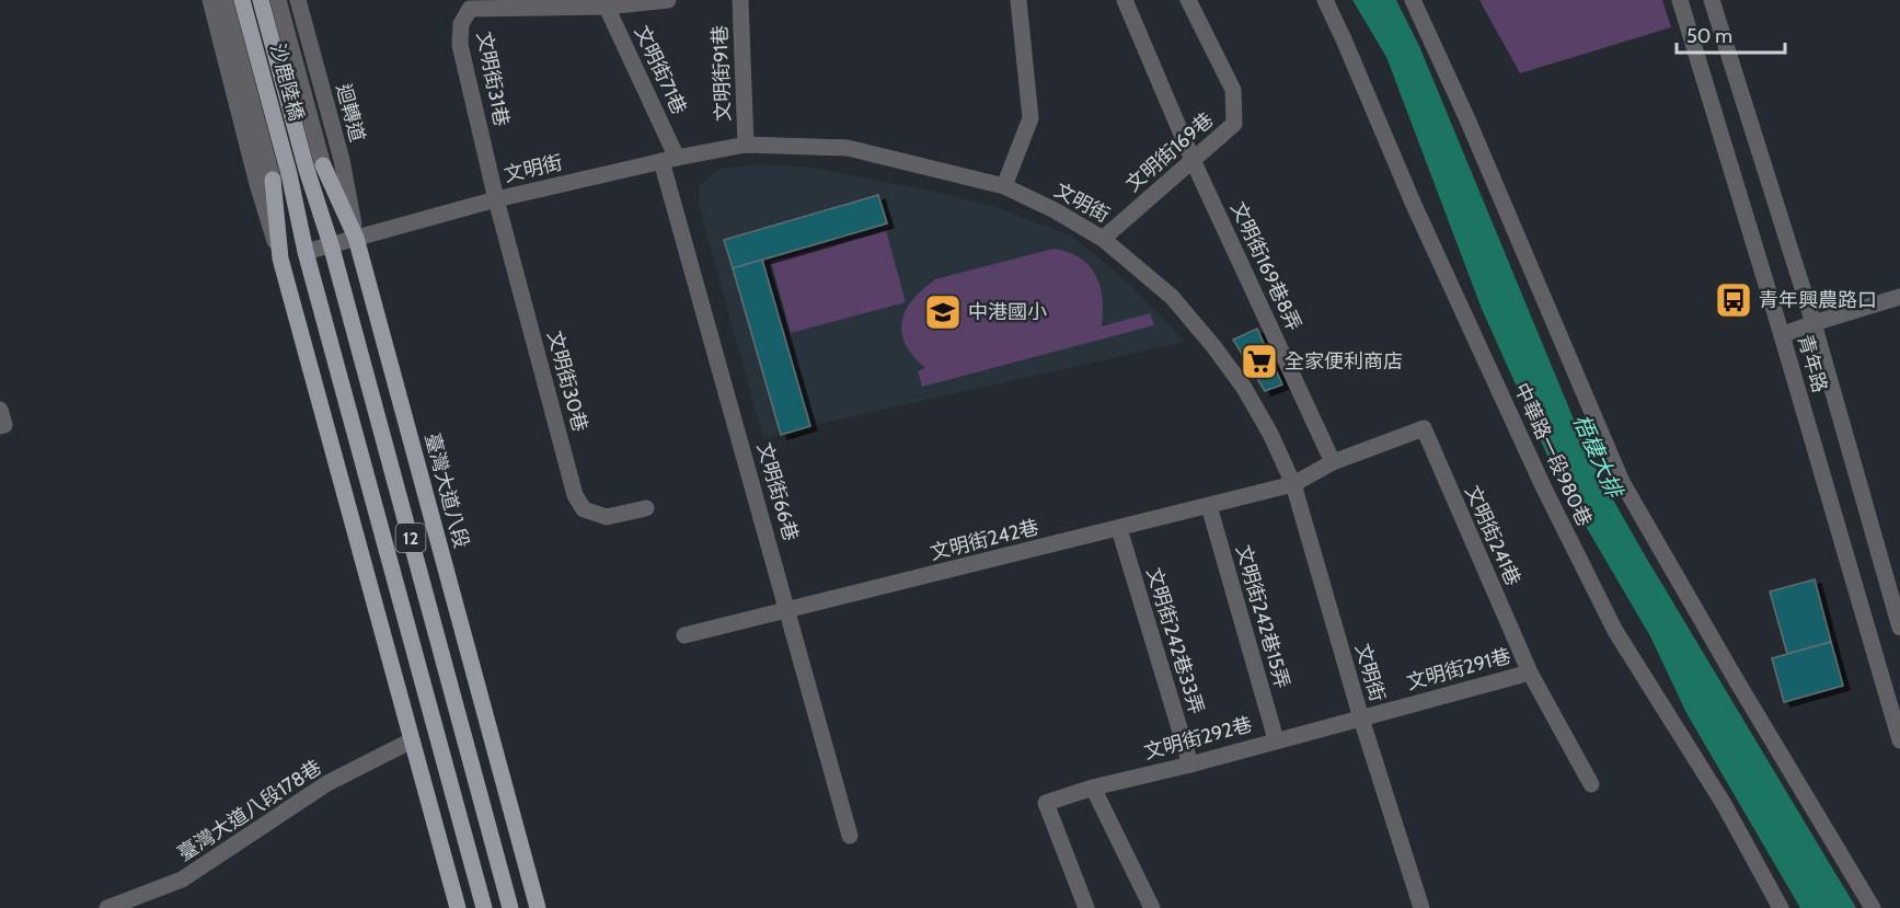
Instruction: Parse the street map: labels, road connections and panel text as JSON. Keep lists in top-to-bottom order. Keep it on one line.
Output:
{"streets":{"main road":["沙鹿陸橋","臺灣大道八段","12"],"street":["文明街71巷","文明街91巷","文明街31巷","迴轉道","文明街169巷","文明街","文明街169巷8弄","青年路","文明街30巷","中華路一段980巷","文明街66巷","文明街241巷","文明街242巷","文明街242巷15弄","文明街242巷33弄","文明街291巷","文明街292巷","臺灣大道八段178巷"]},"crossings":[["文明街71巷","文明街31巷"],["文明街71巷","文明街"],["文明街71巷","文明街66巷"],["文明街91巷","文明街"],["文明街31巷","文明街"],["文明街31巷","文明街30巷"],["沙鹿陸橋","文明街"],["沙鹿陸橋","12"],["迴轉道","文明街"],["迴轉道","臺灣大道八段"],["文明街169巷","文明街"],["文明街169巷","文明街169巷8弄"],["文明街","文明街30巷"],["文明街","臺灣大道八段"],["文明街","文明街66巷"],["文明街","文明街241巷"],["文明街","12"],["文明街","文明街242巷"],["文明街","文明街291巷"],["文明街","文明街292巷"],["文明街169巷8弄","文明街241巷"],["臺灣大道八段","12"],["文明街66巷","文明街242巷"],["文明街241巷","文明街242巷"],["文明街241巷","文明街291巷"],["文明街242巷","文明街242巷15弄"],["文明街242巷","文明街242巷33弄"],["文明街242巷15弄","文明街292巷"],["文明街242巷33弄","文明街292巷"],["文明街291巷","文明街292巷"]],"water":["梧棲大排"],"places":{"bus stop":["青年興農路口"],"school or university":["中港國小"],"supermarket":["全家便利商店"]},"scale_bar":"50 m"}
